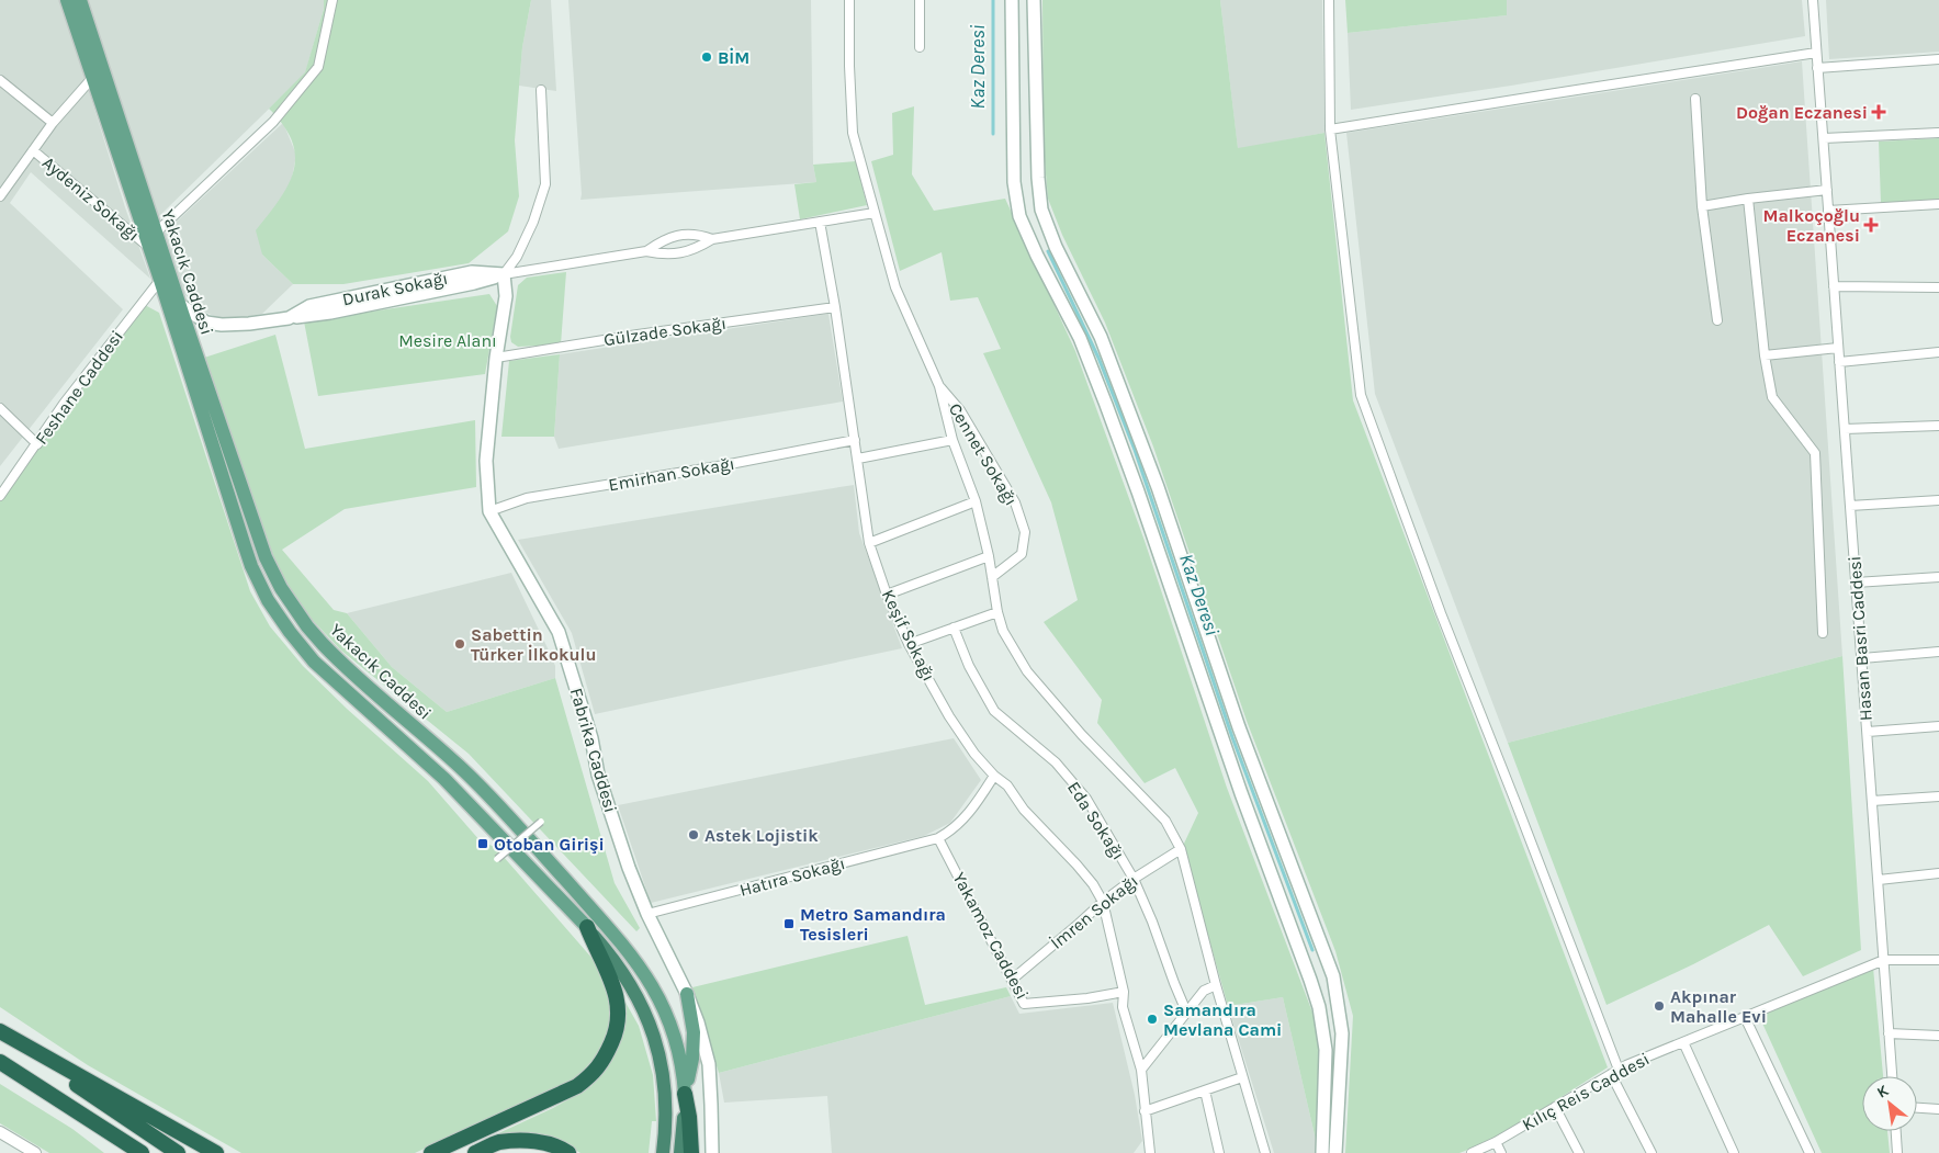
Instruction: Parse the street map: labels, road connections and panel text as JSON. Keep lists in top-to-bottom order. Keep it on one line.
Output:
{"streets":{"highway":["Yakacık Caddesi"],"main road":["Durak Sokağı","Fabrika Caddesi"],"street":["Aydeniz Sokağı","Gülzade Sokağı","Feshane Caddesi","Cennet Sokağı","Emirhan Sokağı","Keşif Sokağı","Hasan Basri Caddesi","Eda Sokağı","Hatıra Sokağı","İmren Sokağı","Yakamoz Caddesi","Kılıç Reis Caddesi"]},"crossings":[["Aydeniz Sokağı","Yakacık Caddesi"],["Yakacık Caddesi","Durak Sokağı"],["Yakacık Caddesi","Feshane Caddesi"],["Durak Sokağı","Keşif Sokağı"],["Durak Sokağı","Fabrika Caddesi"],["Gülzade Sokağı","Keşif Sokağı"],["Gülzade Sokağı","Fabrika Caddesi"],["Emirhan Sokağı","Keşif Sokağı"],["Emirhan Sokağı","Fabrika Caddesi"],["Keşif Sokağı","İmren Sokağı"],["Keşif Sokağı","Yakamoz Caddesi"],["Hasan Basri Caddesi","Kılıç Reis Caddesi"],["Fabrika Caddesi","Hatıra Sokağı"],["Eda Sokağı","İmren Sokağı"],["Hatıra Sokağı","Yakamoz Caddesi"],["İmren Sokağı","Yakamoz Caddesi"]],"water":["Kaz Deresi"],"parks":["Mesire Alanı"],"places":{"other":["BİM","Sabettin Türker İlkokulu","Astek Lojistik","Akpınar Mahalle Evi","Samandıra Mevlana Cami"],"health":["Doğan Eczanesi","Malkoçoğlu Eczanesi"],"transit":["Otoban Girişi","Metro Samandıra Tesisleri"]},"north":"top left"}
